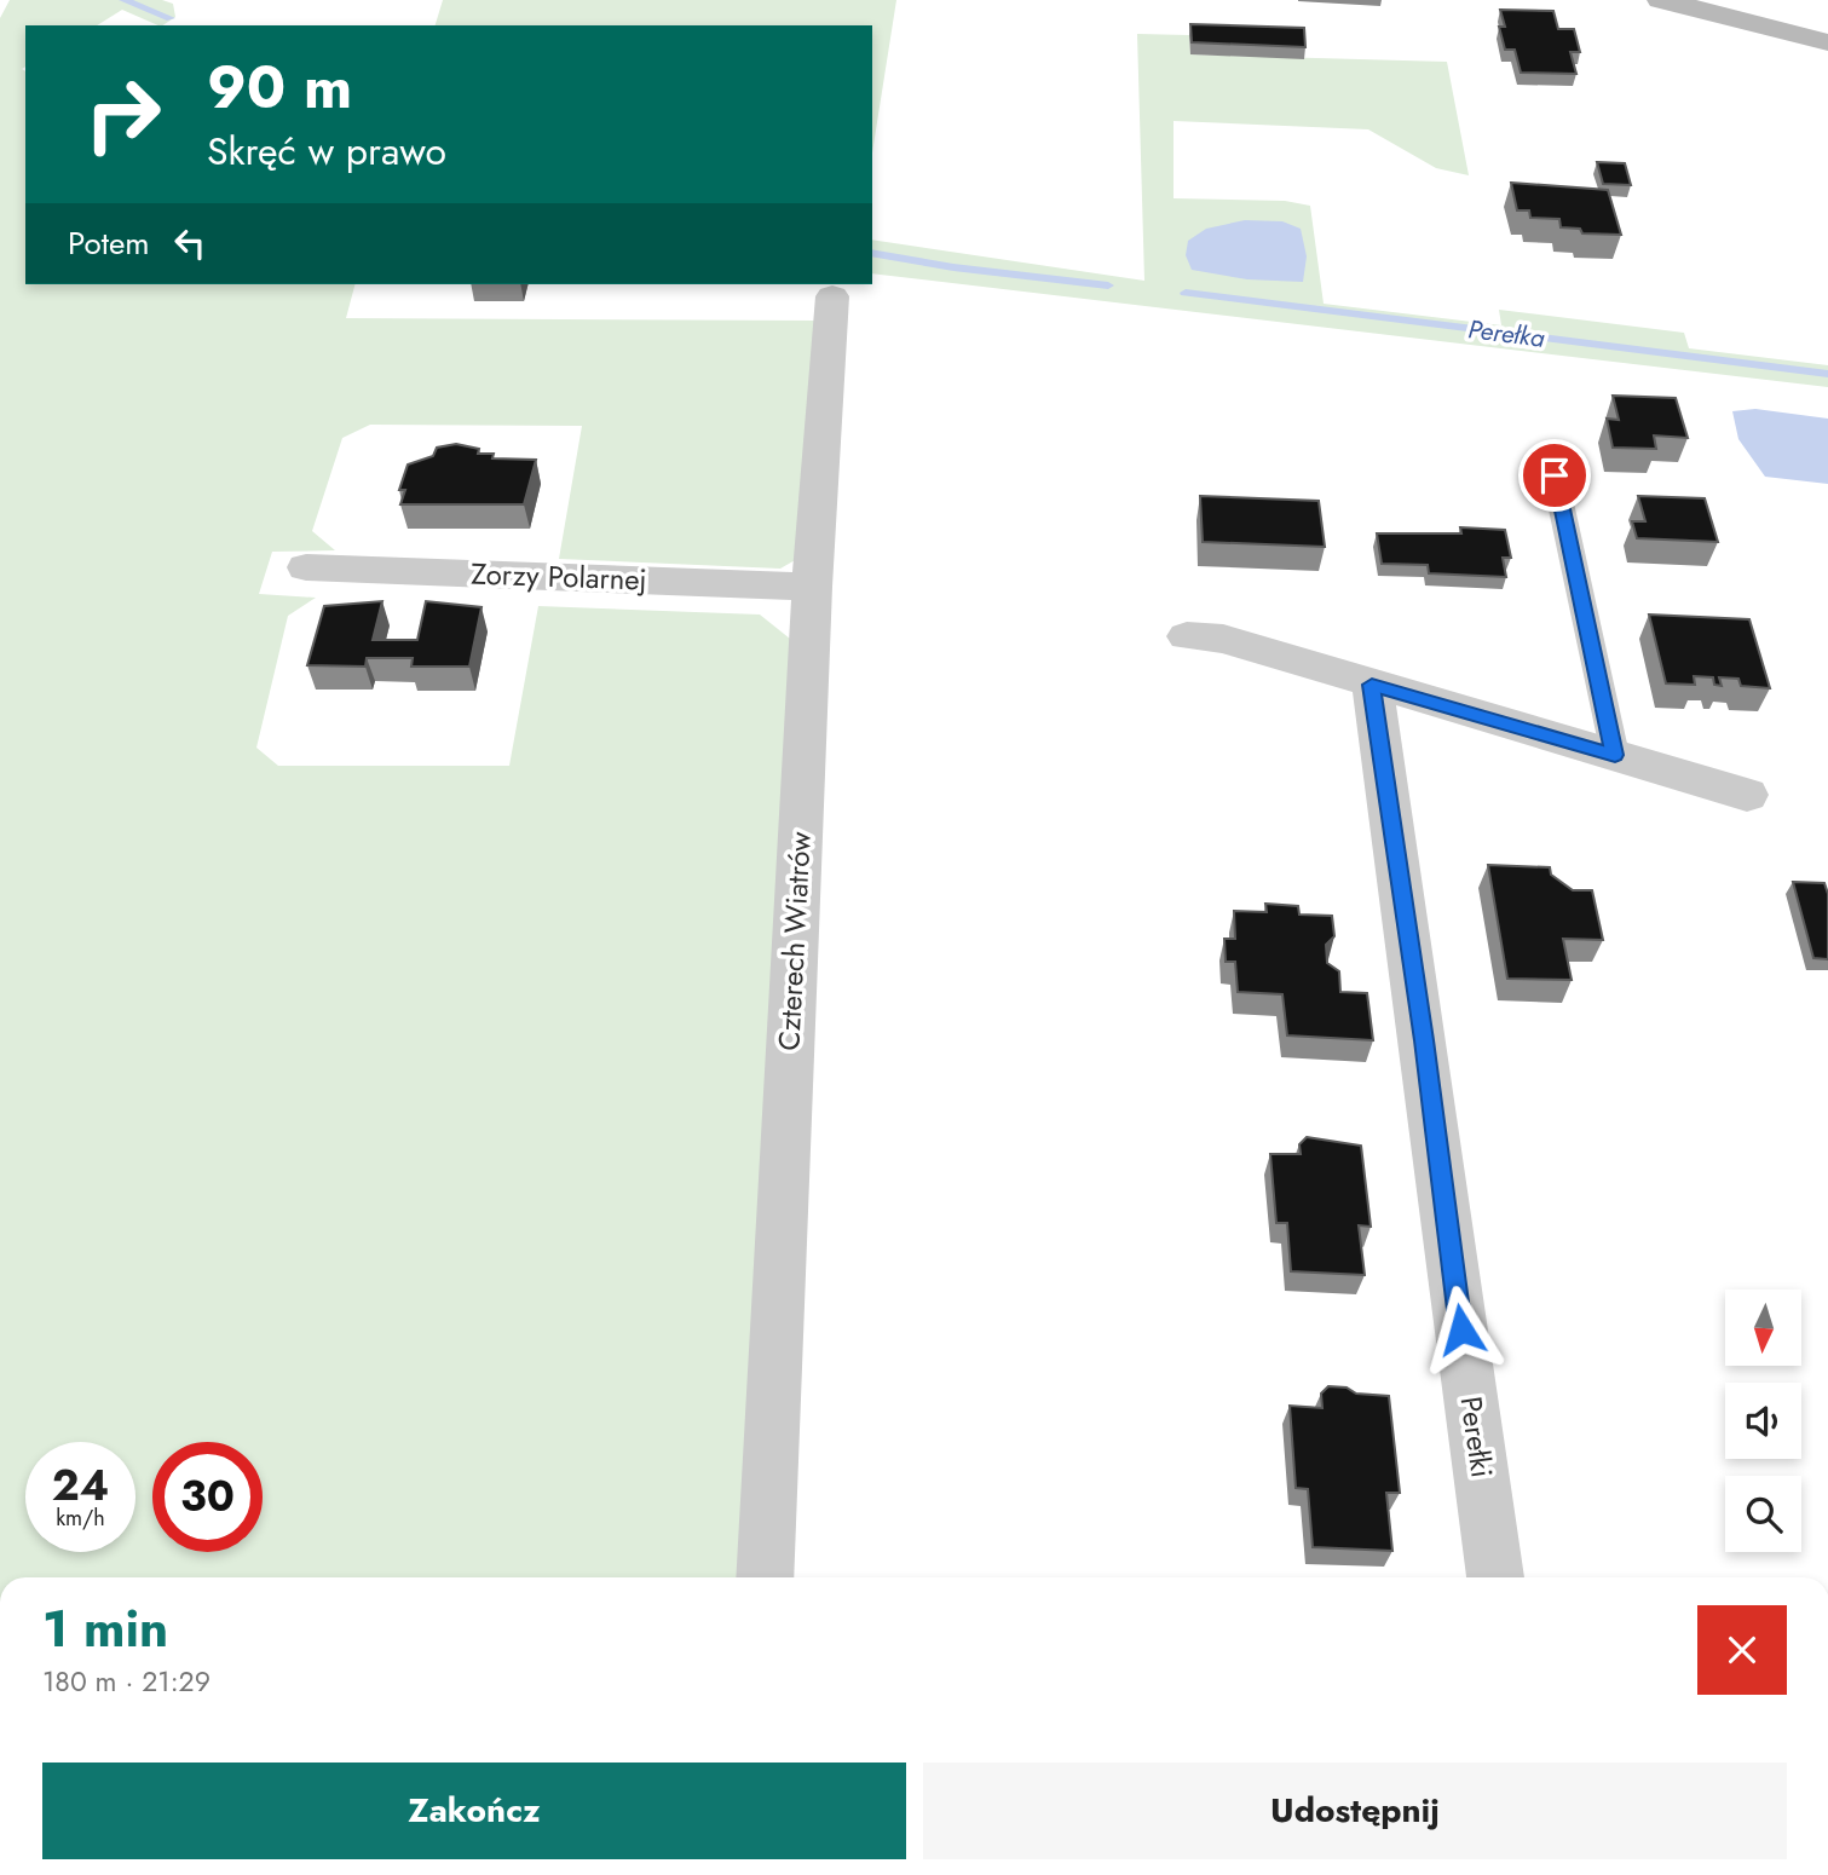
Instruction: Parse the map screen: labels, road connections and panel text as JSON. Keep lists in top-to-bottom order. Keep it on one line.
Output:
{"streets":{"street":["Zorzy Polarnej","Czterech Wiatrów","Perełki"]},"crossings":[["Zorzy Polarnej","Czterech Wiatrów"]],"water":["Perełka"],"north":"bottom","page":{"turn":["90 m","Skręć w prawo"],"then":"Potem","speed":"24 km/h","limit":"30","heading":["1 min","180 m · 21:29"],"buttons":["Zakończ","Udostępnij"]}}
